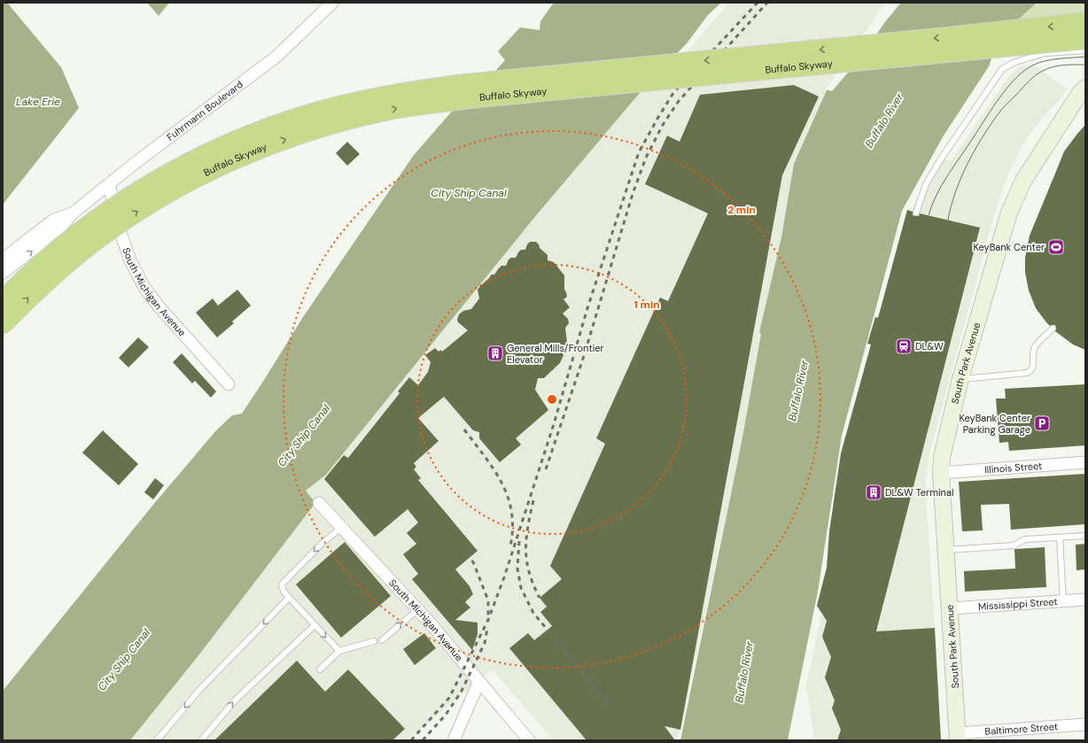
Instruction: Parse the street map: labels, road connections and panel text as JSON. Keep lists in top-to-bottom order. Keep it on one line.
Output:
{"streets":{"highway":["Buffalo Skyway"],"street":["Fuhrmann Boulevard","South Michigan Avenue","South Park Avenue","Illinois Street","Mississippi Street","Baltimore Street"]},"crossings":[["Fuhrmann Boulevard","South Michigan Avenue"],["South Park Avenue","Illinois Street"],["South Park Avenue","Mississippi Street"],["South Park Avenue","Baltimore Street"]],"water":["Lake Erie","Buffalo River","City Ship Canal"],"places":{"sports":["KeyBank Center"],"station":["DL&W"],"building":["General Mills/Frontier Elevator","DL&W Terminal"],"parking":["KeyBank Center Parking Garage"]},"rings":["2 min","1 min"]}
